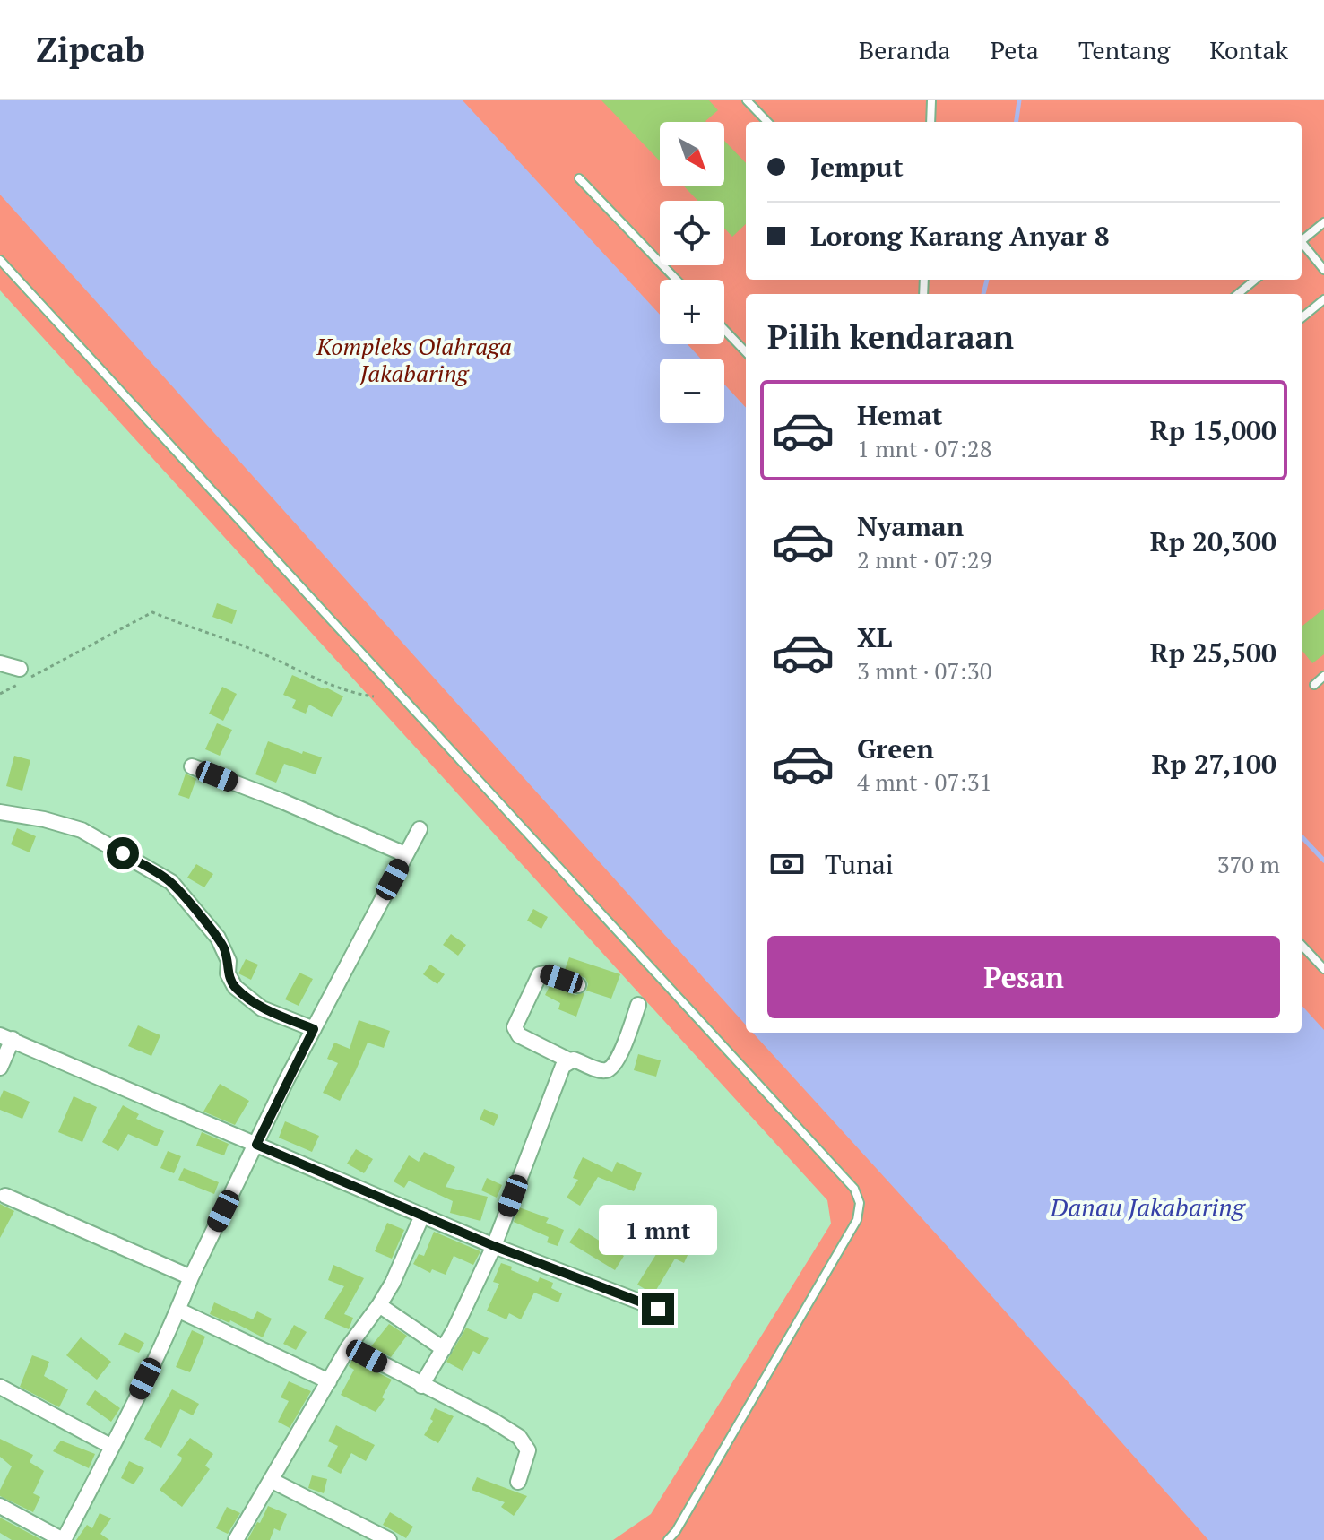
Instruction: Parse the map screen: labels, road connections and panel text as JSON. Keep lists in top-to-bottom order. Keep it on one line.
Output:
{"water":["Danau Jakabaring"],"parks":["Kompleks Olahraga Jakabaring"],"north":"bottom right","page":{"header":"Zipcab","nav":["Beranda","Peta","Tentang","Kontak"],"map_buttons":["+","−"],"banner":["Jemput","Lorong Karang Anyar 8"],"heading":"Pilih kendaraan","list":[{"name":"Hemat","note":"1 mnt · 07:28","value":"Rp 15,000"},{"name":"Nyaman","note":"2 mnt · 07:29","value":"Rp 20,300"},{"name":"XL","note":"3 mnt · 07:30","value":"Rp 25,500"},{"name":"Green","note":"4 mnt · 07:31","value":"Rp 27,100"}],"pay":["Tunai","370 m"],"buttons":"Pesan","bubble":"1 mnt"}}
